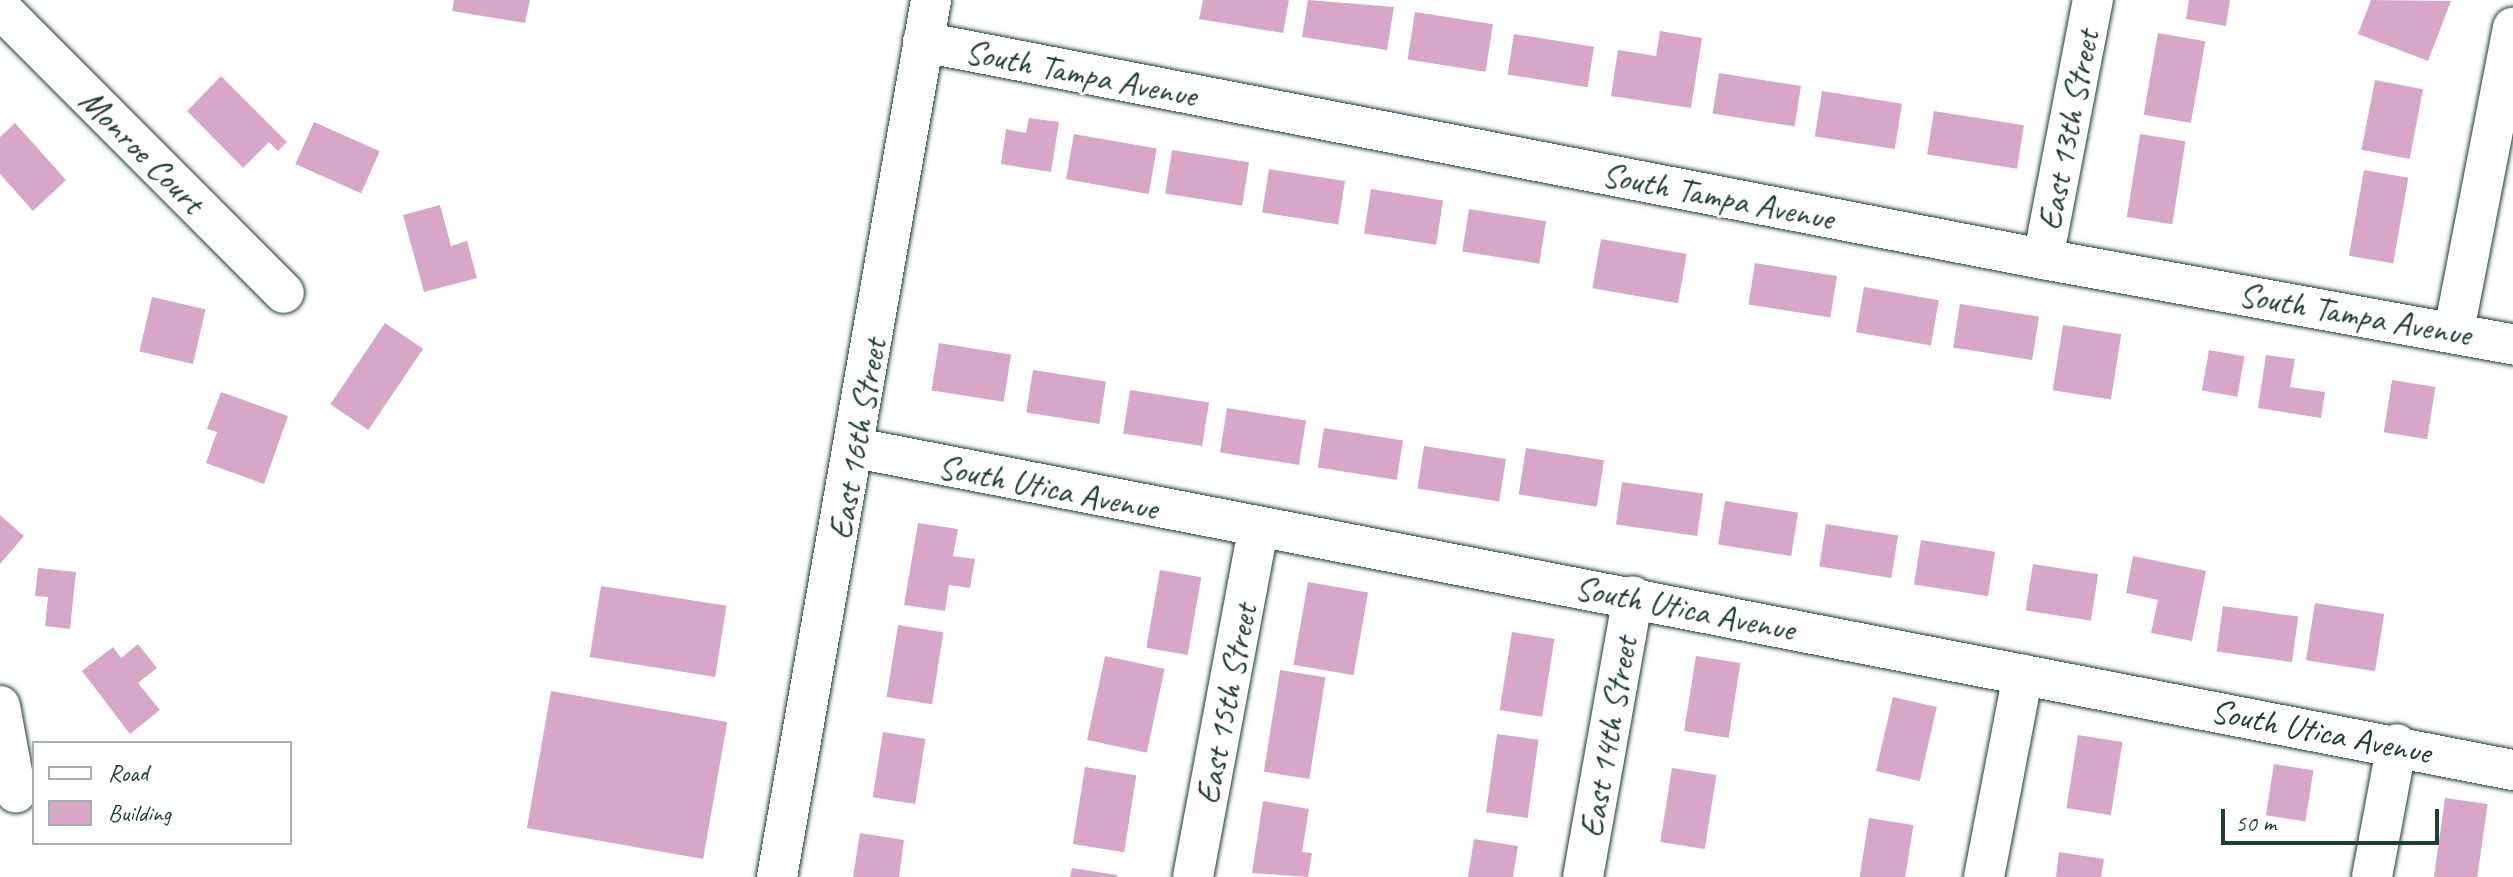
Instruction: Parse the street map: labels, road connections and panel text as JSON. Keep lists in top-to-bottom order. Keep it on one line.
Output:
{"streets":{"street":["South Tampa Avenue","East 13th Street","Monroe Court","East 16th Street","South Utica Avenue","East 15th Street","East 14th Street"]},"crossings":[["South Tampa Avenue","East 13th Street"],["South Tampa Avenue","East 16th Street"],["East 16th Street","South Utica Avenue"],["South Utica Avenue","East 15th Street"],["South Utica Avenue","East 14th Street"]],"legend":["Road","Building"],"scale_bar":"50 m"}
